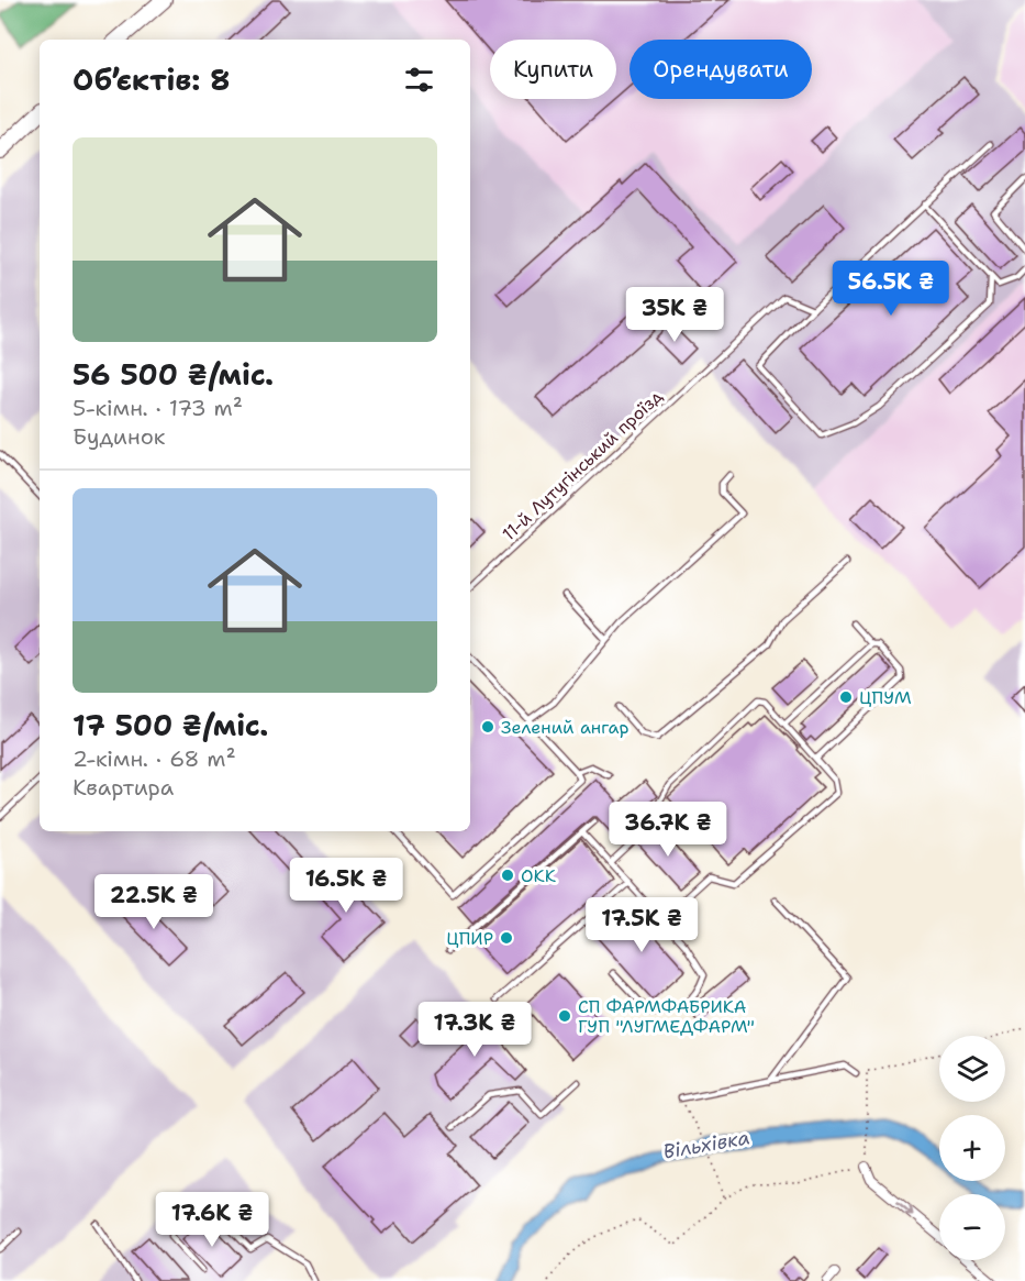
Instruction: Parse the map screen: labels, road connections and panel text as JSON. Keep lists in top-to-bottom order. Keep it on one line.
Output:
{"streets":{"lane":["11-й Лутугінський проїзд"]},"water":["Вільхівка"],"places":["ЦПУМ","Зелений ангар","ОКК","ЦПИР","СП ФАРМФАБРИКА ГУП \"ЛУГМЕДФАРМ\""],"page":{"chip":["Купити","Орендувати"],"heading":"Об’єктів: 8","list":[{"name":"56 500 ₴/міс.","note":"5-кімн. · 173 m² · Будинок"},{"name":"17 500 ₴/міс.","note":"2-кімн. · 68 m² · Квартира"}],"price":["56.5K ₴","35K ₴","36.7K ₴","16.5K ₴","22.5K ₴","17.5K ₴","17.3K ₴","17.6K ₴"],"map_buttons":["+","−"]}}
